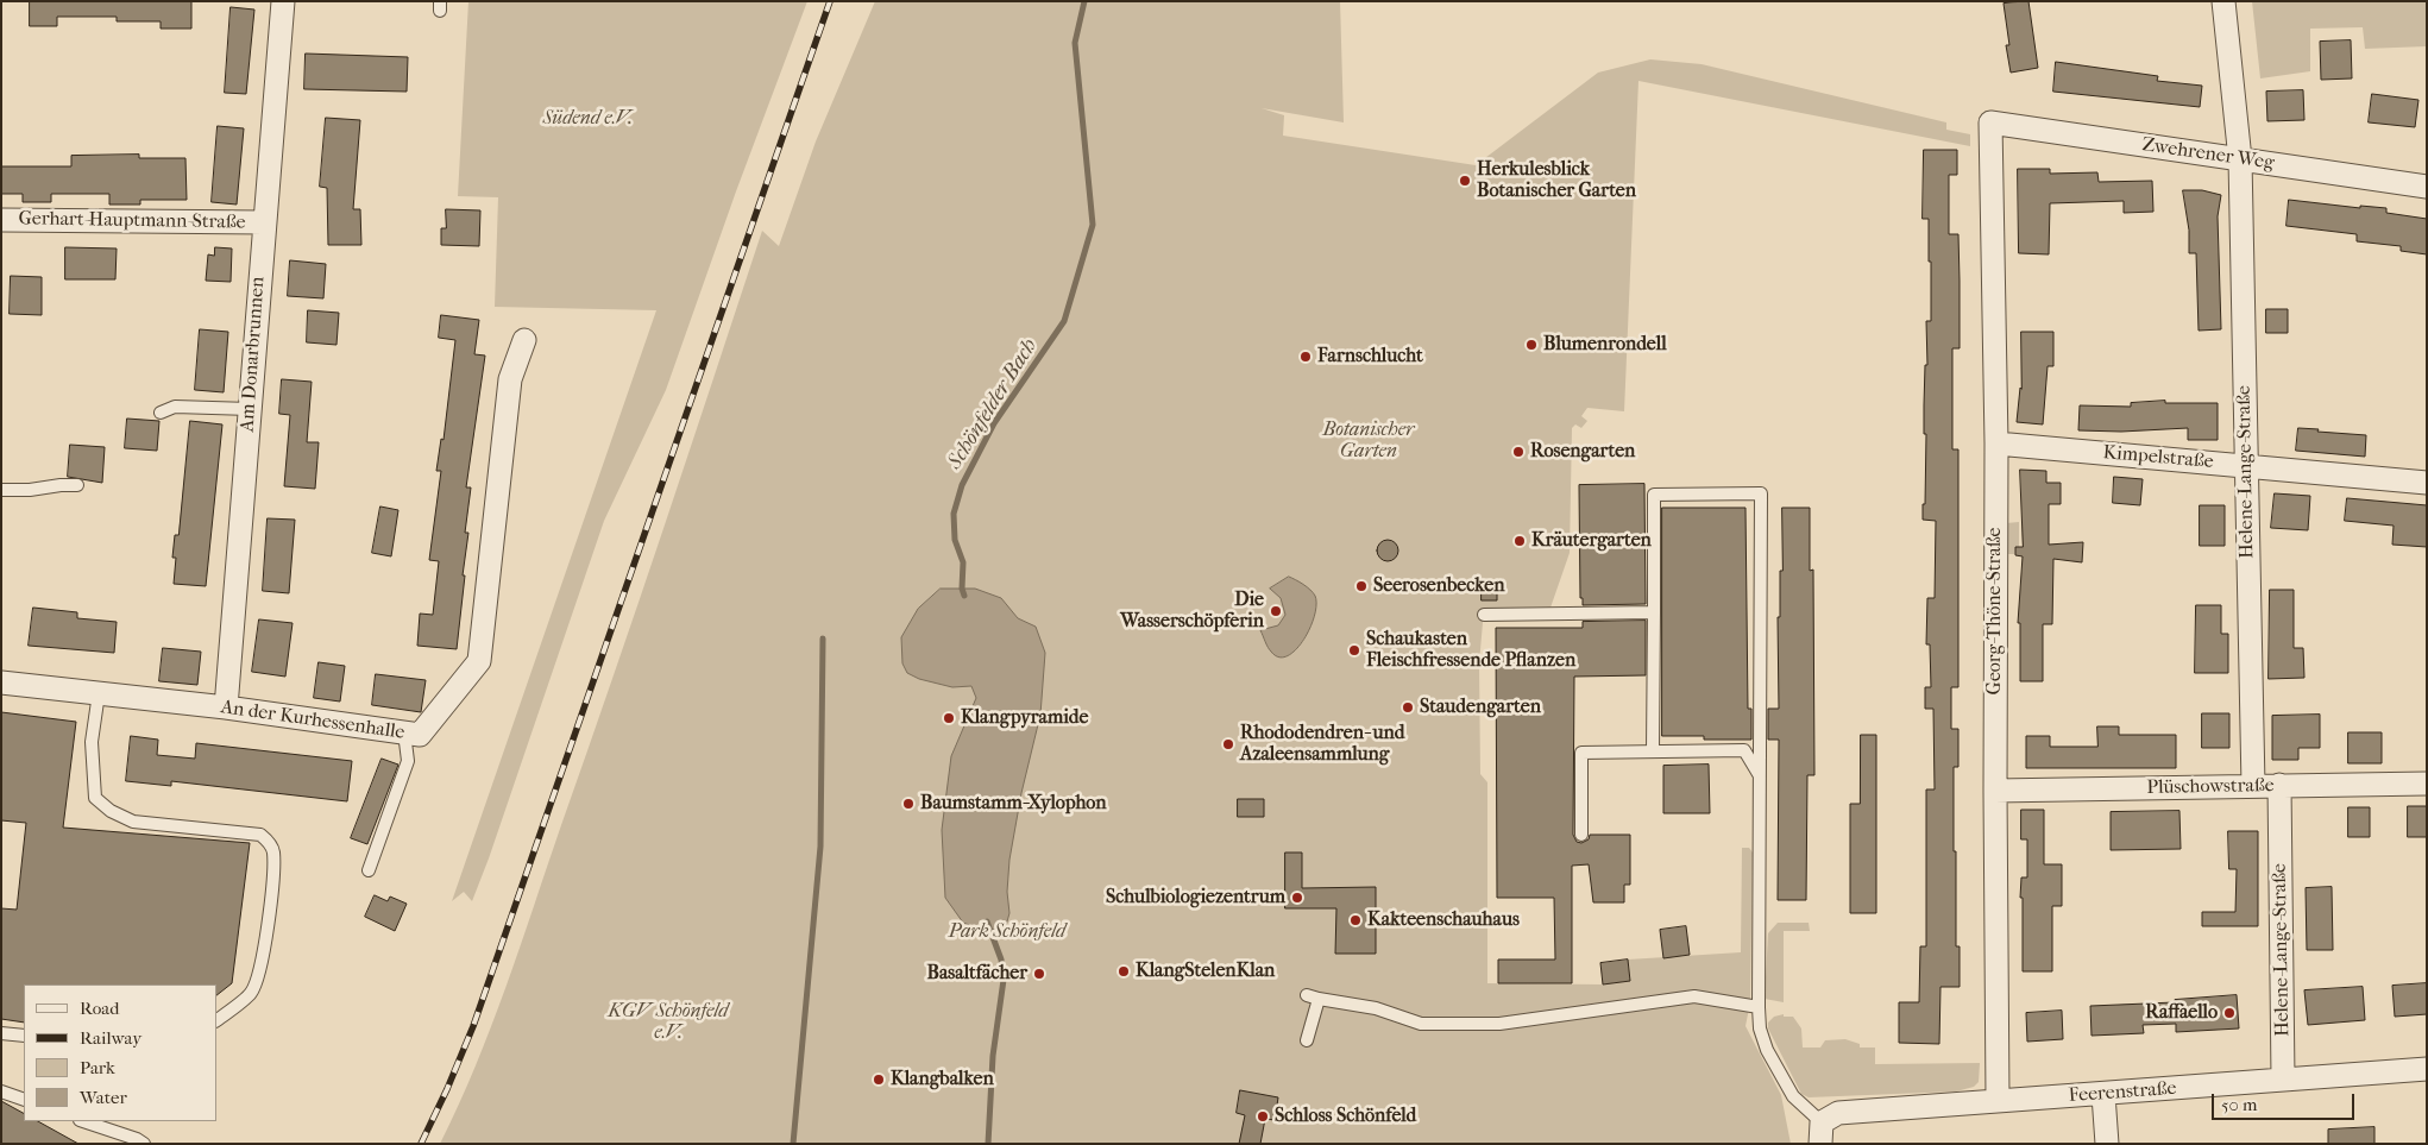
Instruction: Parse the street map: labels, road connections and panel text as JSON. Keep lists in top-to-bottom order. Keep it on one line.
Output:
{"streets":{"street":["Zwehrener Weg","Gerhart-Hauptmann-Straße","Am Donarbrunnen","Kimpelstraße","Helene-Lange-Straße","Georg-Thöne-Straße","An der Kurhessenhalle","Plüschowstraße","Feerenstraße"]},"crossings":[["Zwehrener Weg","Helene-Lange-Straße"],["Zwehrener Weg","Georg-Thöne-Straße"],["Gerhart-Hauptmann-Straße","Am Donarbrunnen"],["Am Donarbrunnen","An der Kurhessenhalle"],["Kimpelstraße","Helene-Lange-Straße"],["Kimpelstraße","Georg-Thöne-Straße"],["Helene-Lange-Straße","Plüschowstraße"],["Helene-Lange-Straße","Feerenstraße"],["Georg-Thöne-Straße","Plüschowstraße"],["Georg-Thöne-Straße","Feerenstraße"]],"water":["Schönfelder Bach"],"parks":["Südend e.V.","Botanischer Garten","Park Schönfeld","KGV Schönfeld e.V."],"places":["Herkulesblick Botanischer Garten","Blumenrondell","Farnschlucht","Rosengarten","Kräutergarten","Seerosenbecken","Die Wasserschöpferin","Schaukasten Fleischfressende Pflanzen","Staudengarten","Klangpyramide","Rhododendren- und Azaleensammlung","Baumstamm-Xylophon","Schulbiologiezentrum","Kakteenschauhaus","KlangStelenKlan","Basaltfächer","Raffaello","Klangbalken","Schloss Schönfeld"],"legend":["Road","Railway","Park","Water"],"scale_bar":"50 m"}
